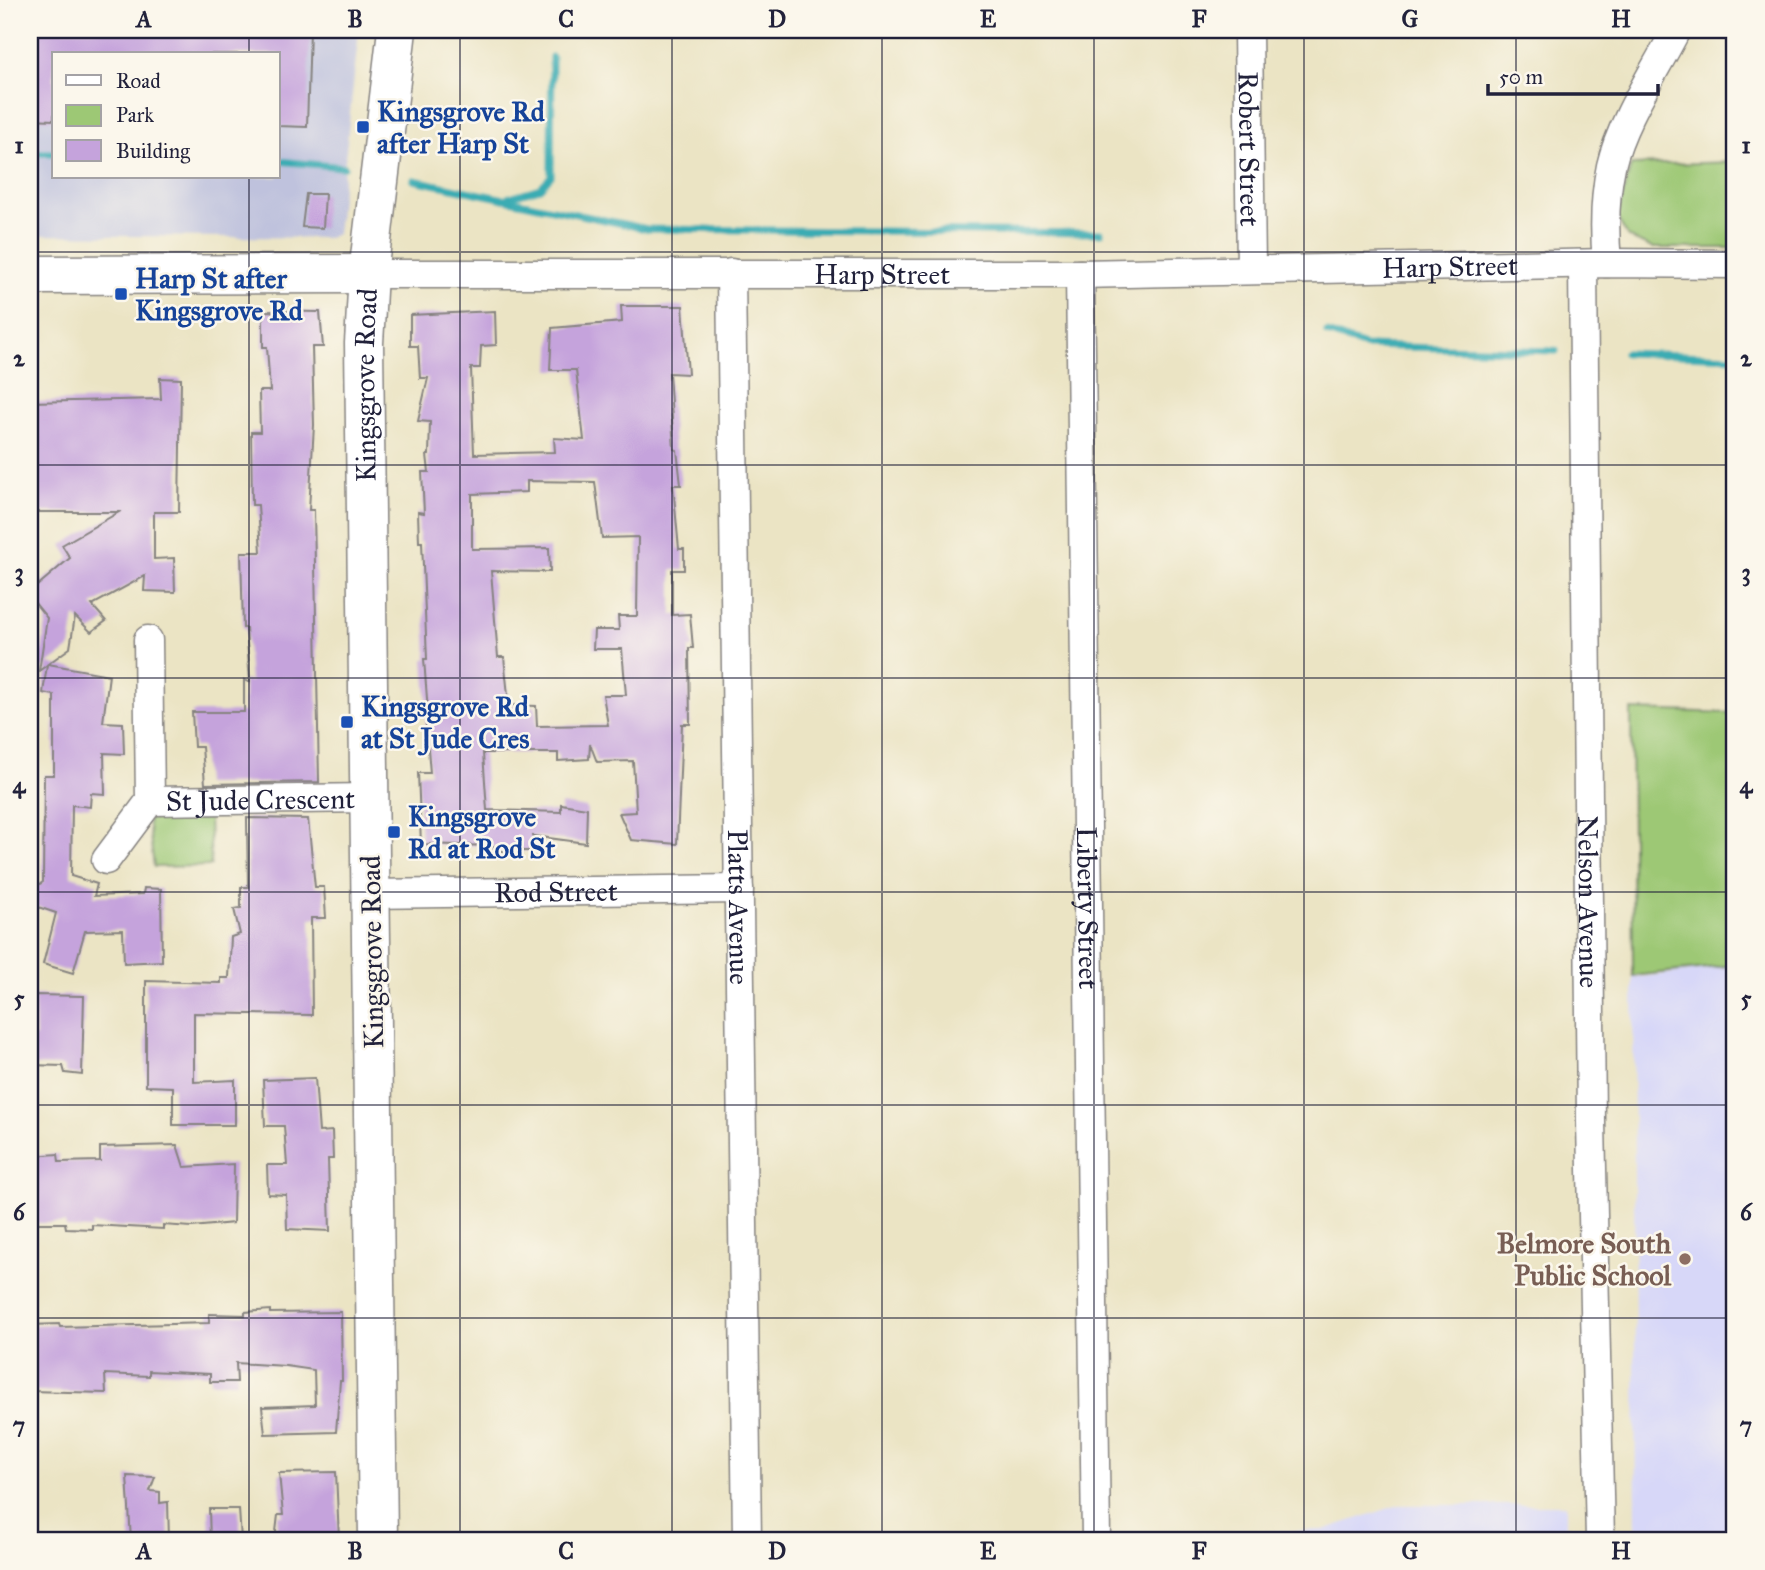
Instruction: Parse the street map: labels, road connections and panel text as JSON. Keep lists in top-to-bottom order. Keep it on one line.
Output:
{"streets":{"main road":["Harp Street","Kingsgrove Road"],"street":["Robert Street","St Jude Crescent","Rod Street","Nelson Avenue","Platts Avenue","Liberty Street"]},"crossings":[["Robert Street","Harp Street"],["Harp Street","Kingsgrove Road"],["Harp Street","Nelson Avenue"],["Harp Street","Platts Avenue"],["Harp Street","Liberty Street"],["Kingsgrove Road","St Jude Crescent"],["Kingsgrove Road","Rod Street"],["Rod Street","Platts Avenue"]],"places":{"transit":["Kingsgrove Rd after Harp St","Harp St after Kingsgrove Rd","Kingsgrove Rd at St Jude Cres","Kingsgrove Rd at Rod St"],"other":["Belmore South Public School"]},"legend":["Road","Park","Building"],"scale_bar":"50 m","grid":{"columns":["A","B","C","D","E","F","G","H"],"rows":["1","2","3","4","5","6","7"]}}
